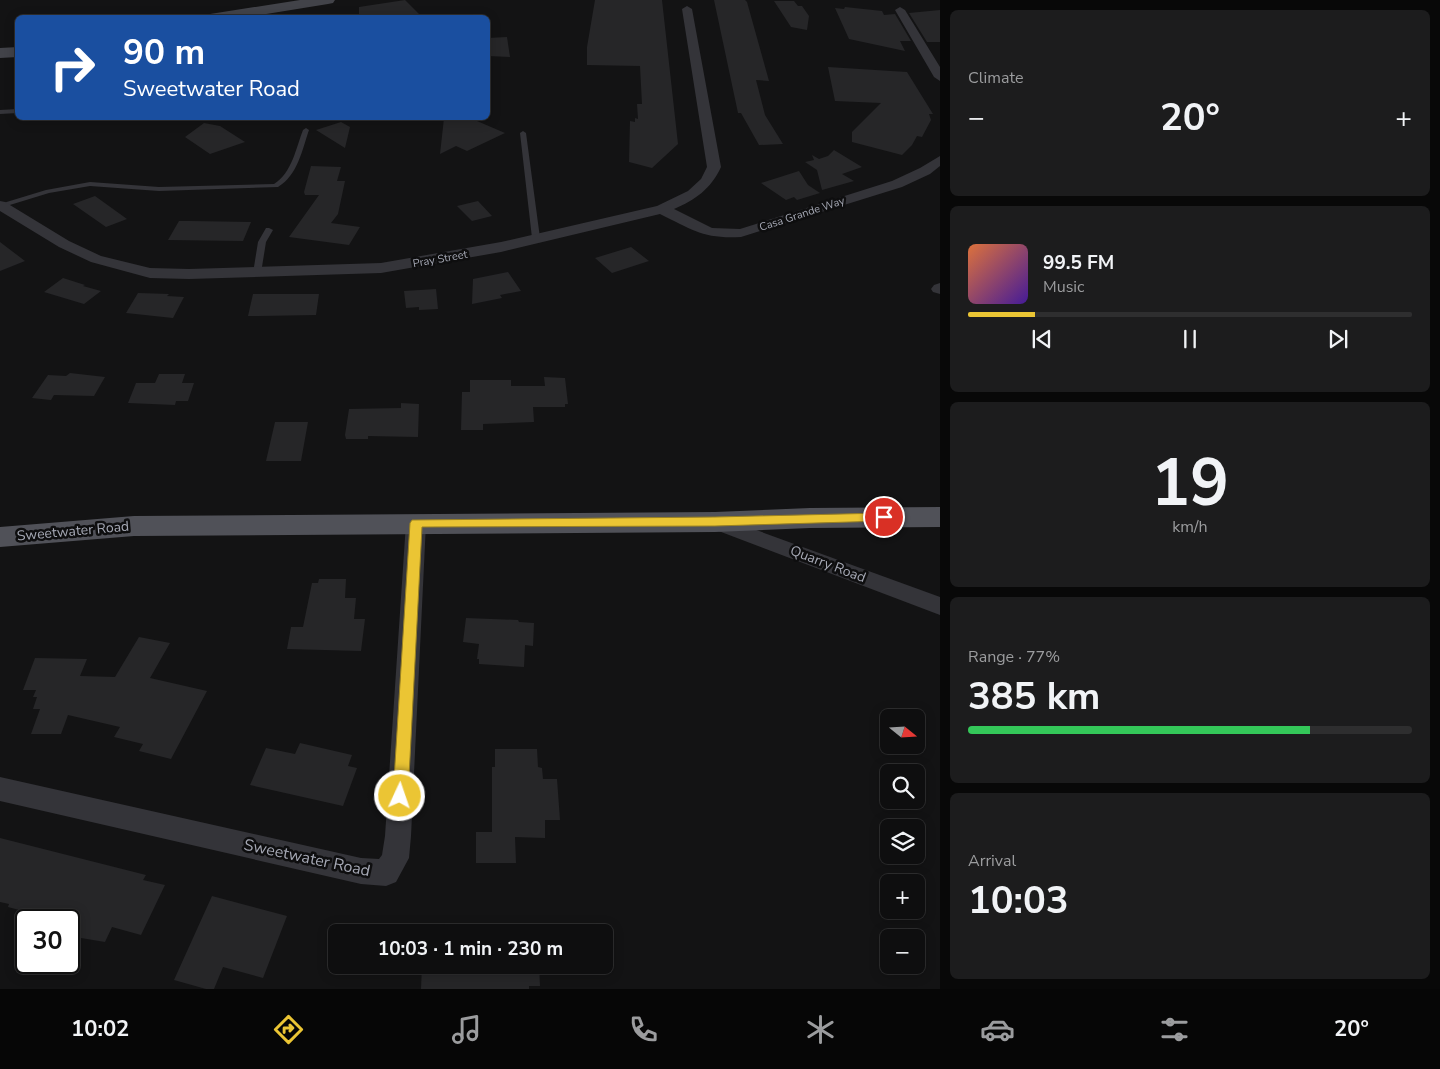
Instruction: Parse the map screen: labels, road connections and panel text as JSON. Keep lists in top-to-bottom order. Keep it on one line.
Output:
{"streets":{"main road":["Sweetwater Road"],"street":["Casa Grande Way","Pray Street","Quarry Road"]},"crossings":[["Casa Grande Way","Pray Street"],["Sweetwater Road","Quarry Road"]],"north":"right","page":{"tile":["Climate",["19","km/h"],["Range · 77%","385 km"],["Arrival","10:03"]],"turn":["90 m","Sweetwater Road"],"heat":["−","20°","+"],"song":["99.5 FM","Music"],"map_buttons":["+","−"],"limit":"30","trip":"10:03 · 1 min · 230 m","tabs":["10:02","20°"]}}
